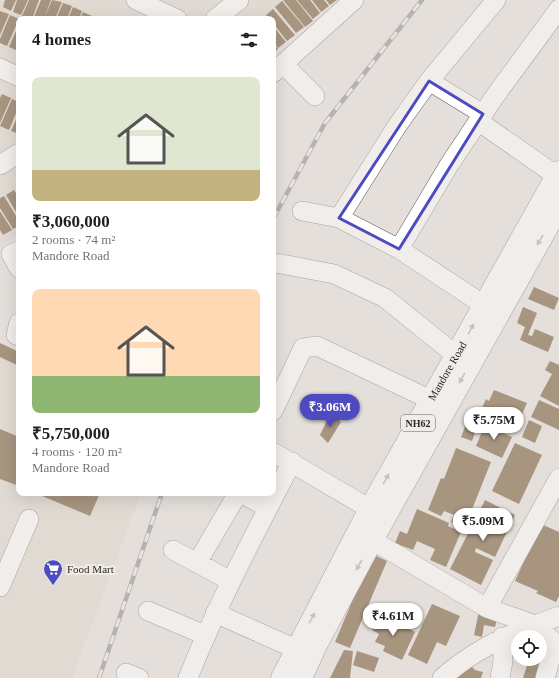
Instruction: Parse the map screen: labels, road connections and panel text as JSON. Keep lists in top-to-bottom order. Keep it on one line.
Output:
{"streets":{"highway":["Mandore Road","NH62"]},"places":{"supermarket":["Food Mart"]},"page":{"heading":"4 homes","list":[{"name":"₹3,060,000","note":"2 rooms · 74 m² · Mandore Road"},{"name":"₹5,750,000","note":"4 rooms · 120 m² · Mandore Road"}],"price":["₹3.06M","₹5.75M","₹5.09M","₹4.61M"]}}
